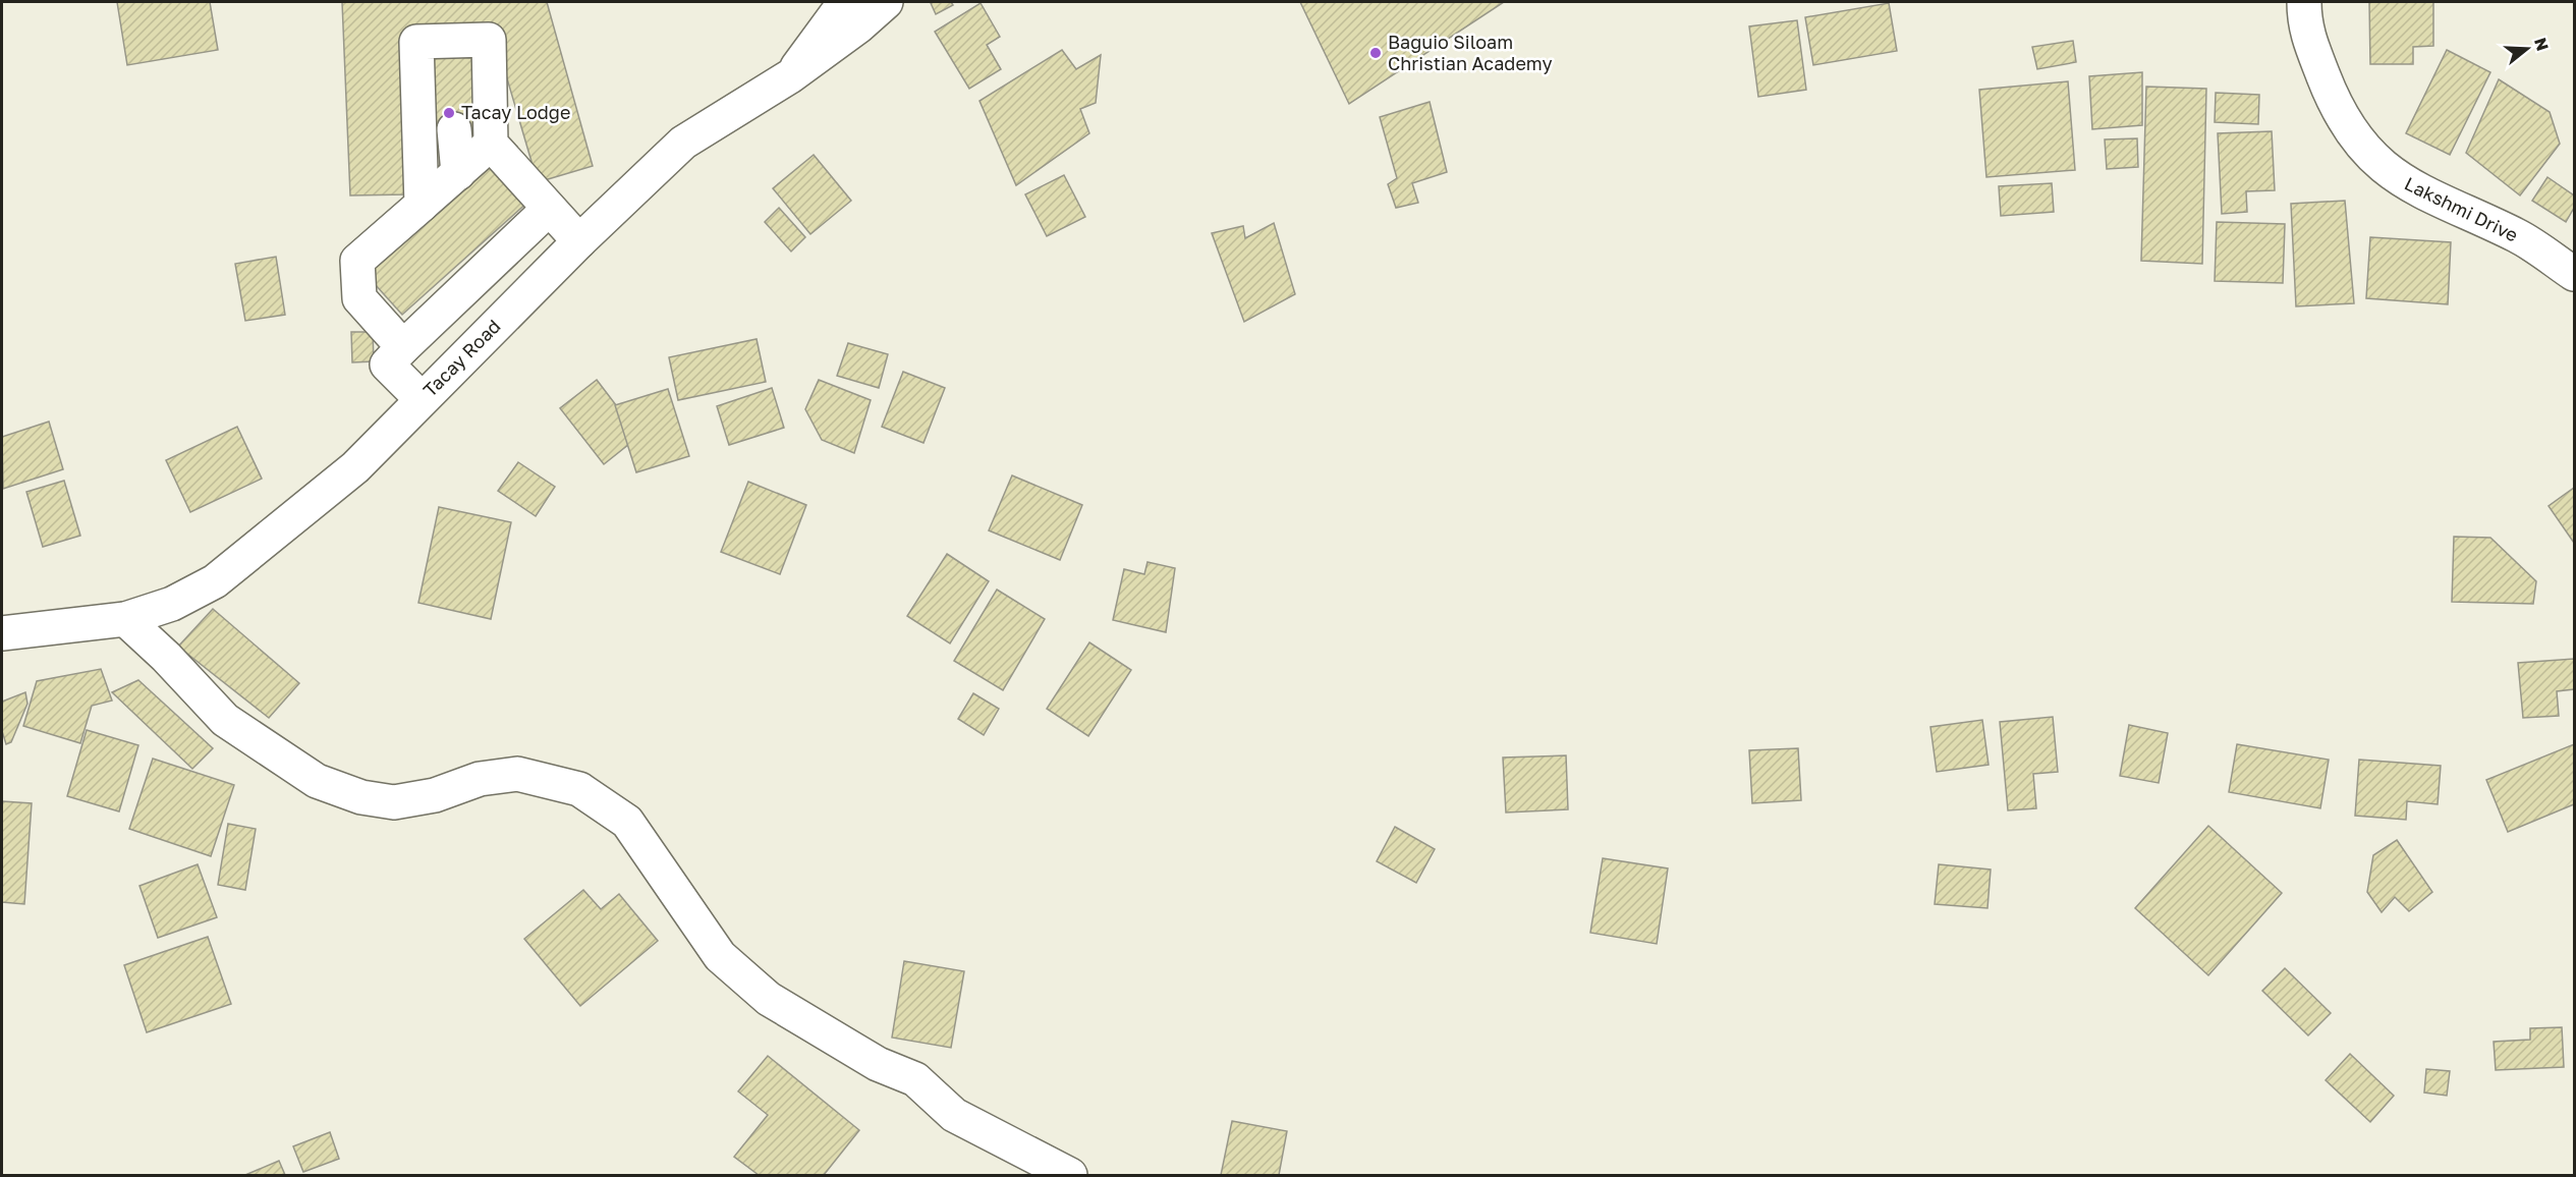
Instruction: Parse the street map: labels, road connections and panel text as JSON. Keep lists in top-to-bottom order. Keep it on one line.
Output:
{"streets":{"street":["Lakshmi Drive","Tacay Road"]},"places":["Baguio Siloam Christian Academy","Tacay Lodge"],"north":"right"}
